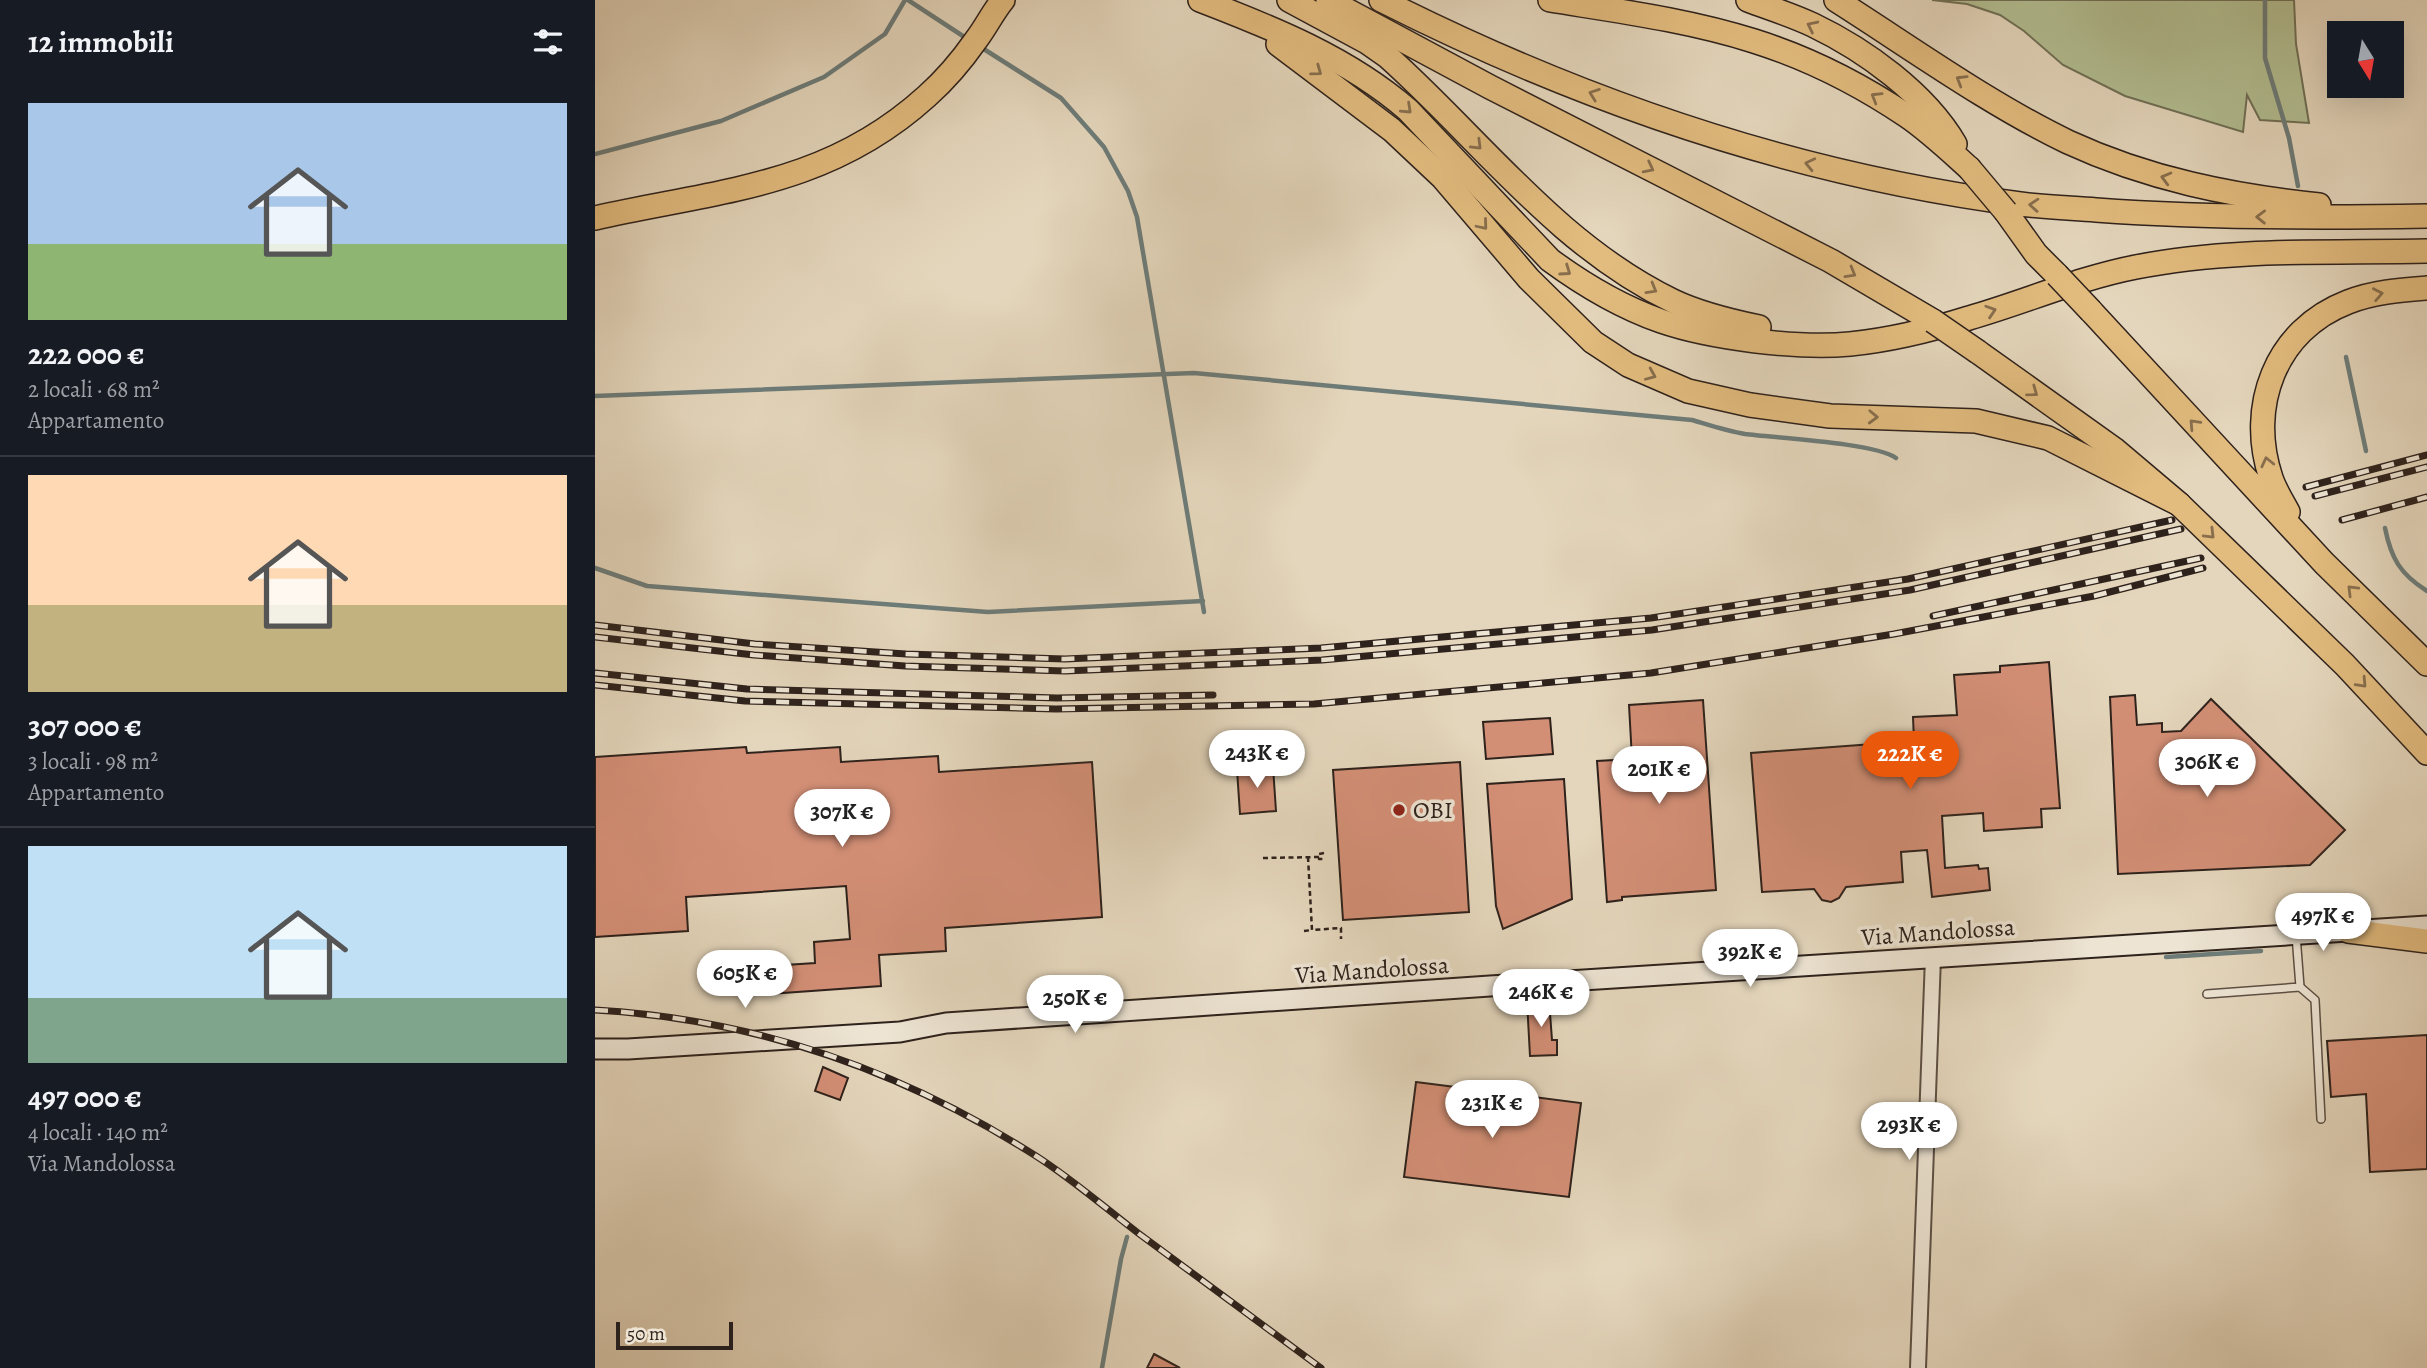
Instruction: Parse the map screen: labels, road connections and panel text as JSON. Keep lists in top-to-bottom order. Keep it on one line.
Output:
{"streets":{"main road":["Via Mandolossa"]},"places":["OBI"],"scale_bar":"50 m","north":"bottom","page":{"heading":"12 immobili","list":[{"name":"222 000 €","note":"2 locali · 68 m² · Appartamento"},{"name":"307 000 €","note":"3 locali · 98 m² · Appartamento"},{"name":"497 000 €","note":"4 locali · 140 m² · Via Mandolossa"}],"price":["243K €","222K €","306K €","201K €","307K €","497K €","392K €","605K €","246K €","250K €","231K €","293K €"],"scale":"50 m"}}
